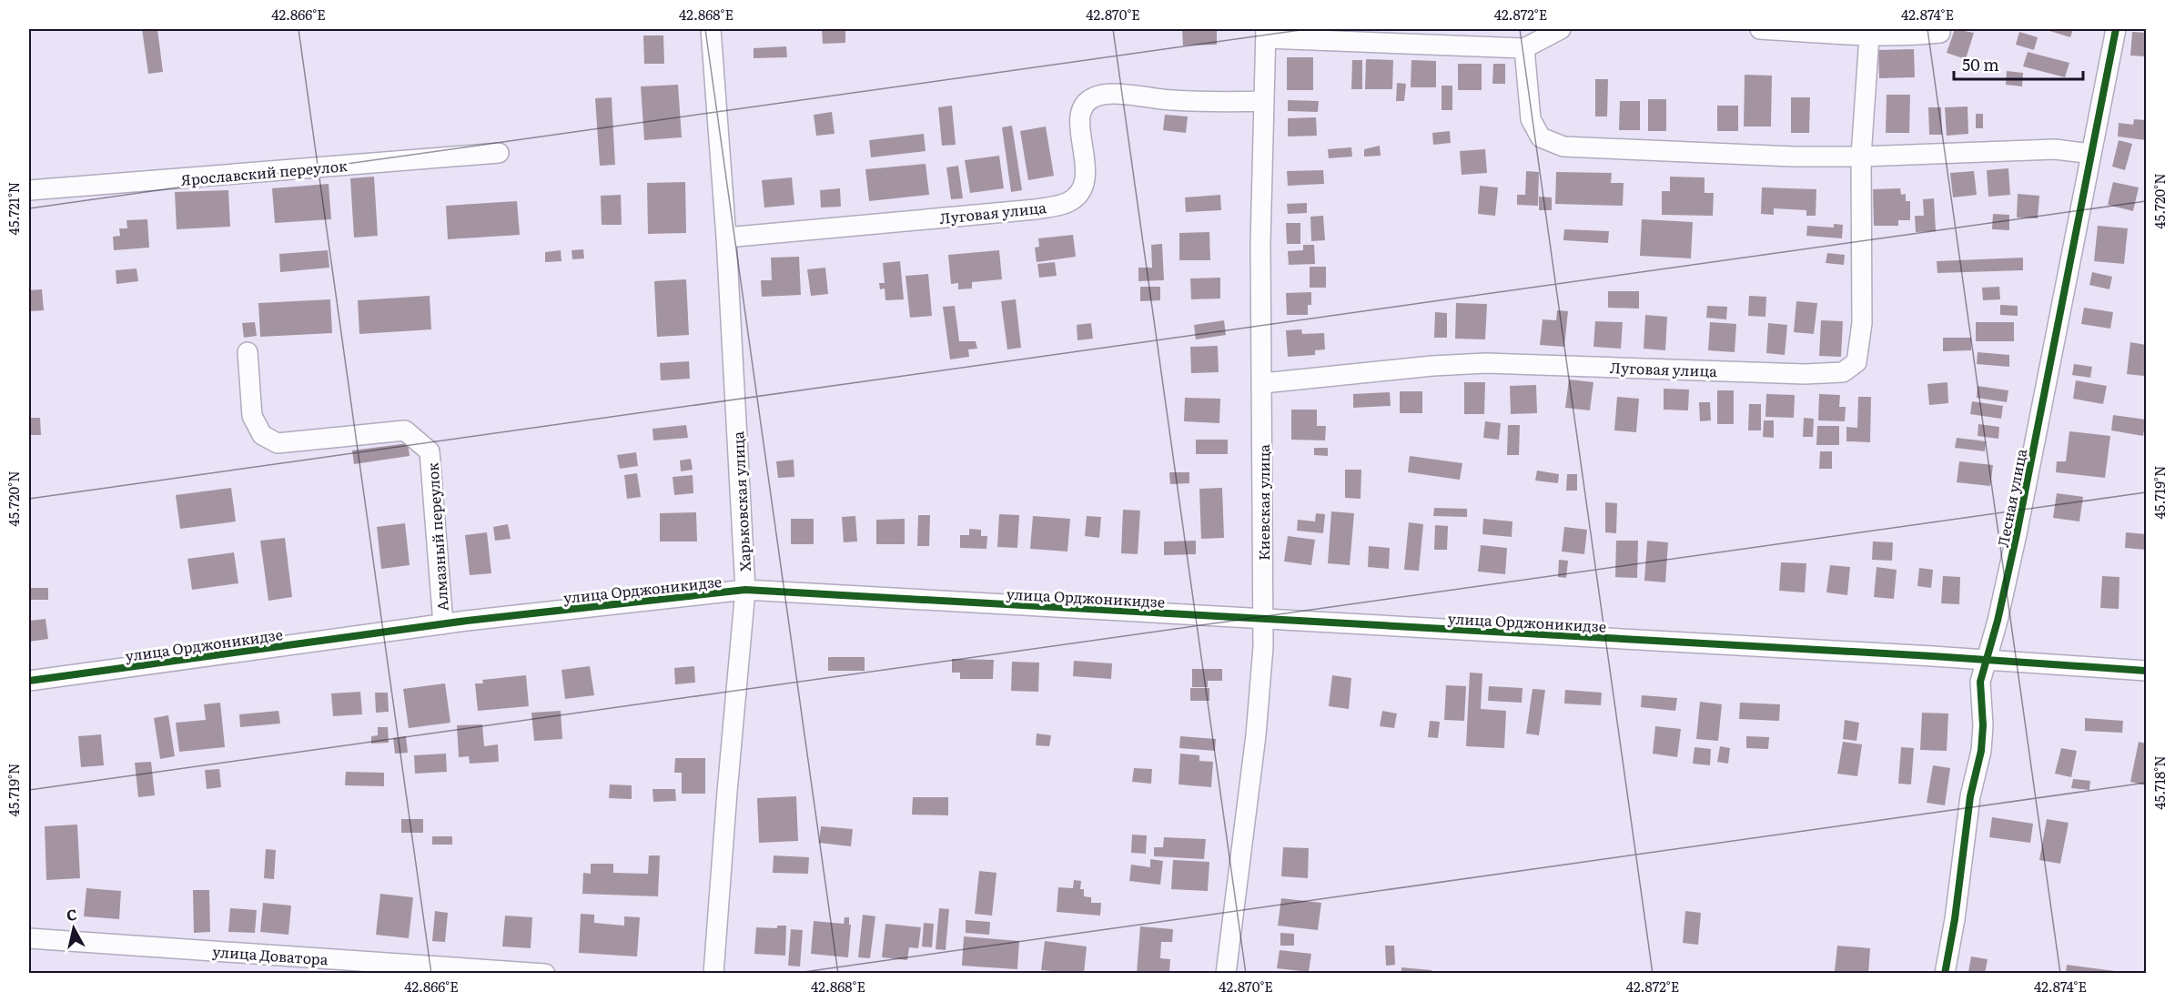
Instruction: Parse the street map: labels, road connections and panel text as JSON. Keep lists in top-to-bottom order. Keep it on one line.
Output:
{"streets":{"street":["Ярославский переулок","Луговая улица","Лесная улица","Харьковская улица","Киевская улица","Алмазный переулок","улица Орджоникидзе","улица Доватора"]},"crossings":[["Луговая улица","Харьковская улица"],["Луговая улица","Киевская улица"],["Лесная улица","улица Орджоникидзе"],["Харьковская улица","улица Орджоникидзе"],["Киевская улица","улица Орджоникидзе"],["Алмазный переулок","улица Орджоникидзе"]],"scale_bar":"50 m","north":"top","coordinates":["42.866°E","42.868°E","42.870°E","42.872°E","42.874°E","45.720°N","45.721°N","45.719°N","45.718°N"]}
